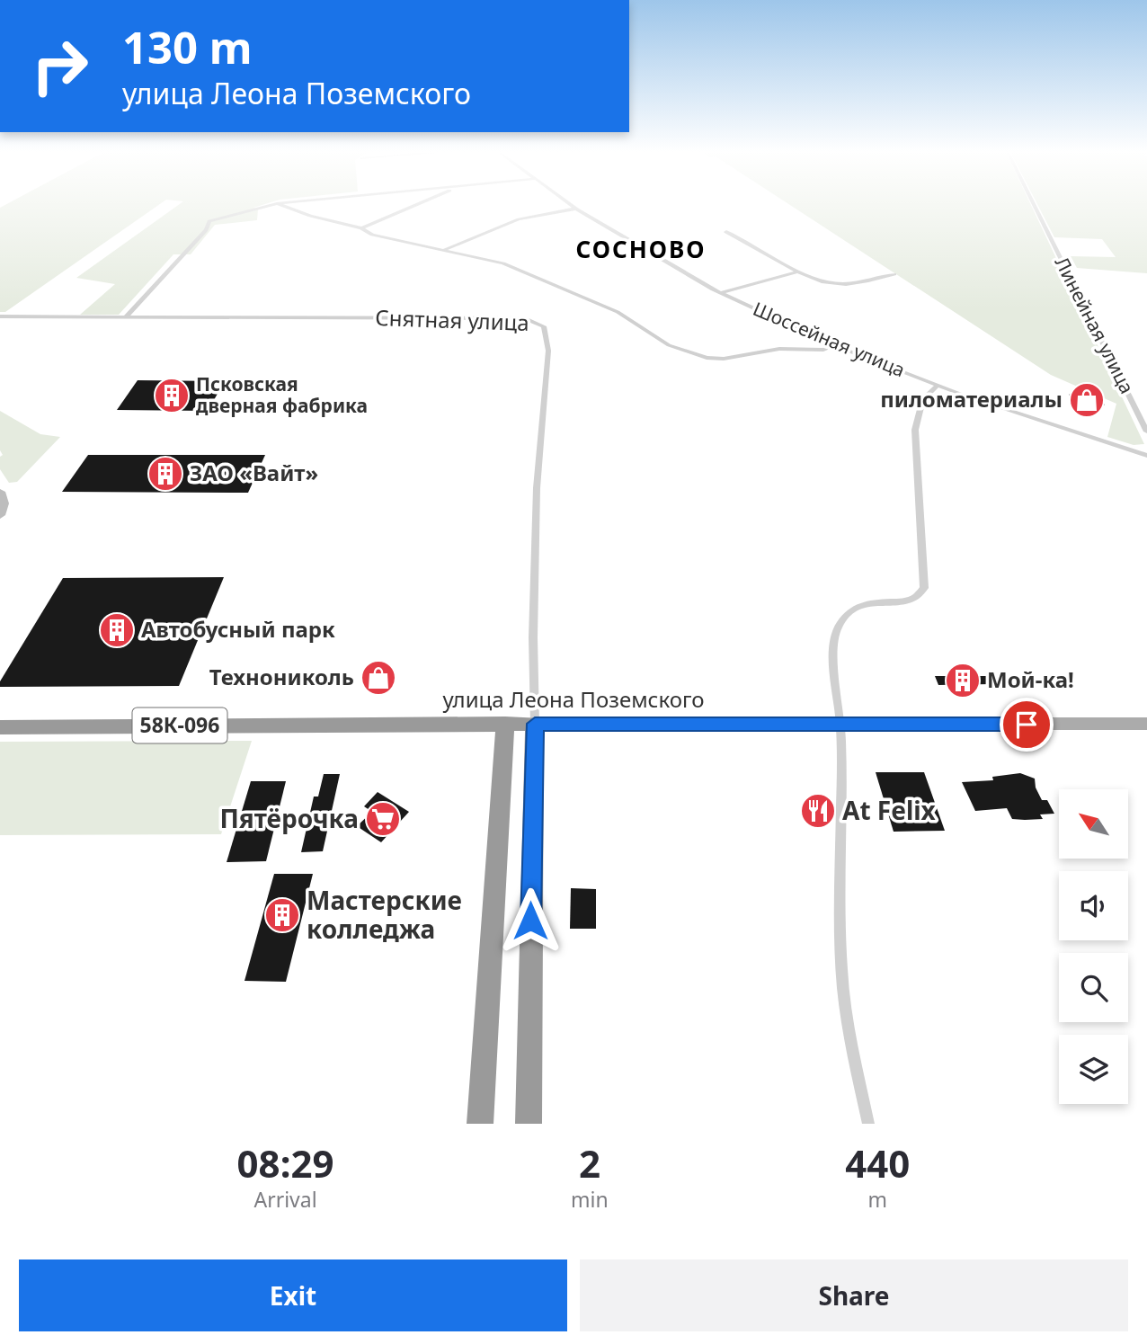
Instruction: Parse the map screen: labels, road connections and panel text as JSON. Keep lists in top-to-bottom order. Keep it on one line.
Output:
{"streets":{"highway":["улица Леона Поземского","58К-096"],"street":["Снятная улица","Линейная улица","Шоссейная улица"]},"crossings":[["Снятная улица","улица Леона Поземского"]],"districts":["СОСНОВО"],"places":{"building":["Псковская дверная фабрика","ЗАО «Вайт»","Автобусный парк","Мой-ка!","Мастерские колледжа"],"shop":["пиломатериалы","Технониколь"],"restaurant":["At Felix"],"supermarket":["Пятёрочка"]},"north":"top left","page":{"turn":["130 m","улица Леона Поземского"],"eta":["08:29","Arrival","2","min","440","m"],"buttons":["Exit","Share"]}}
